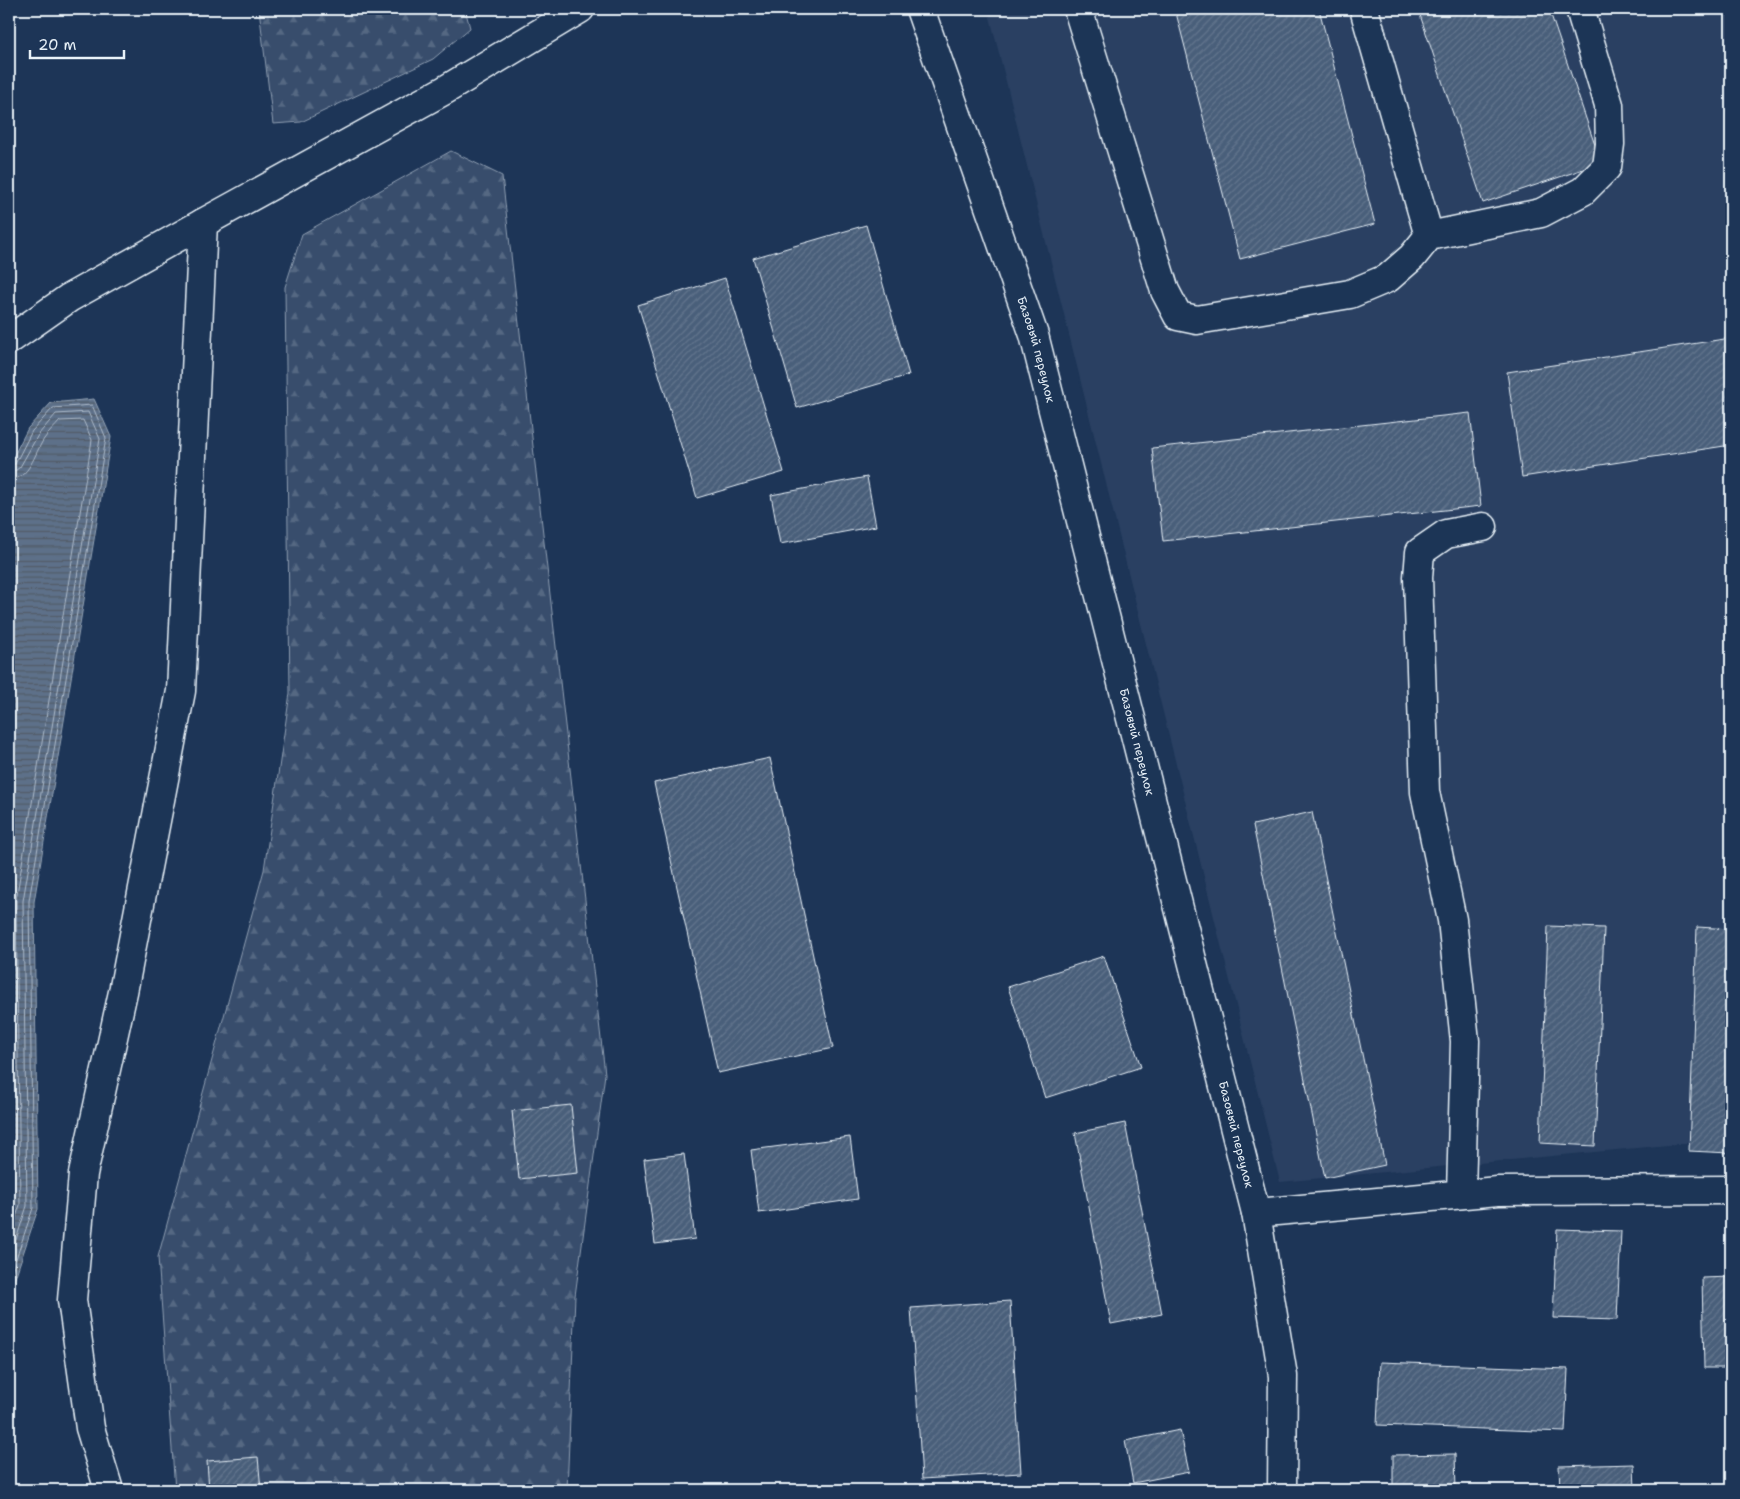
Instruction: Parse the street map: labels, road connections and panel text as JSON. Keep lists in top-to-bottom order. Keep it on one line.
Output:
{"streets":{"street":["Базовый переулок"]},"scale_bar":"20 m"}
